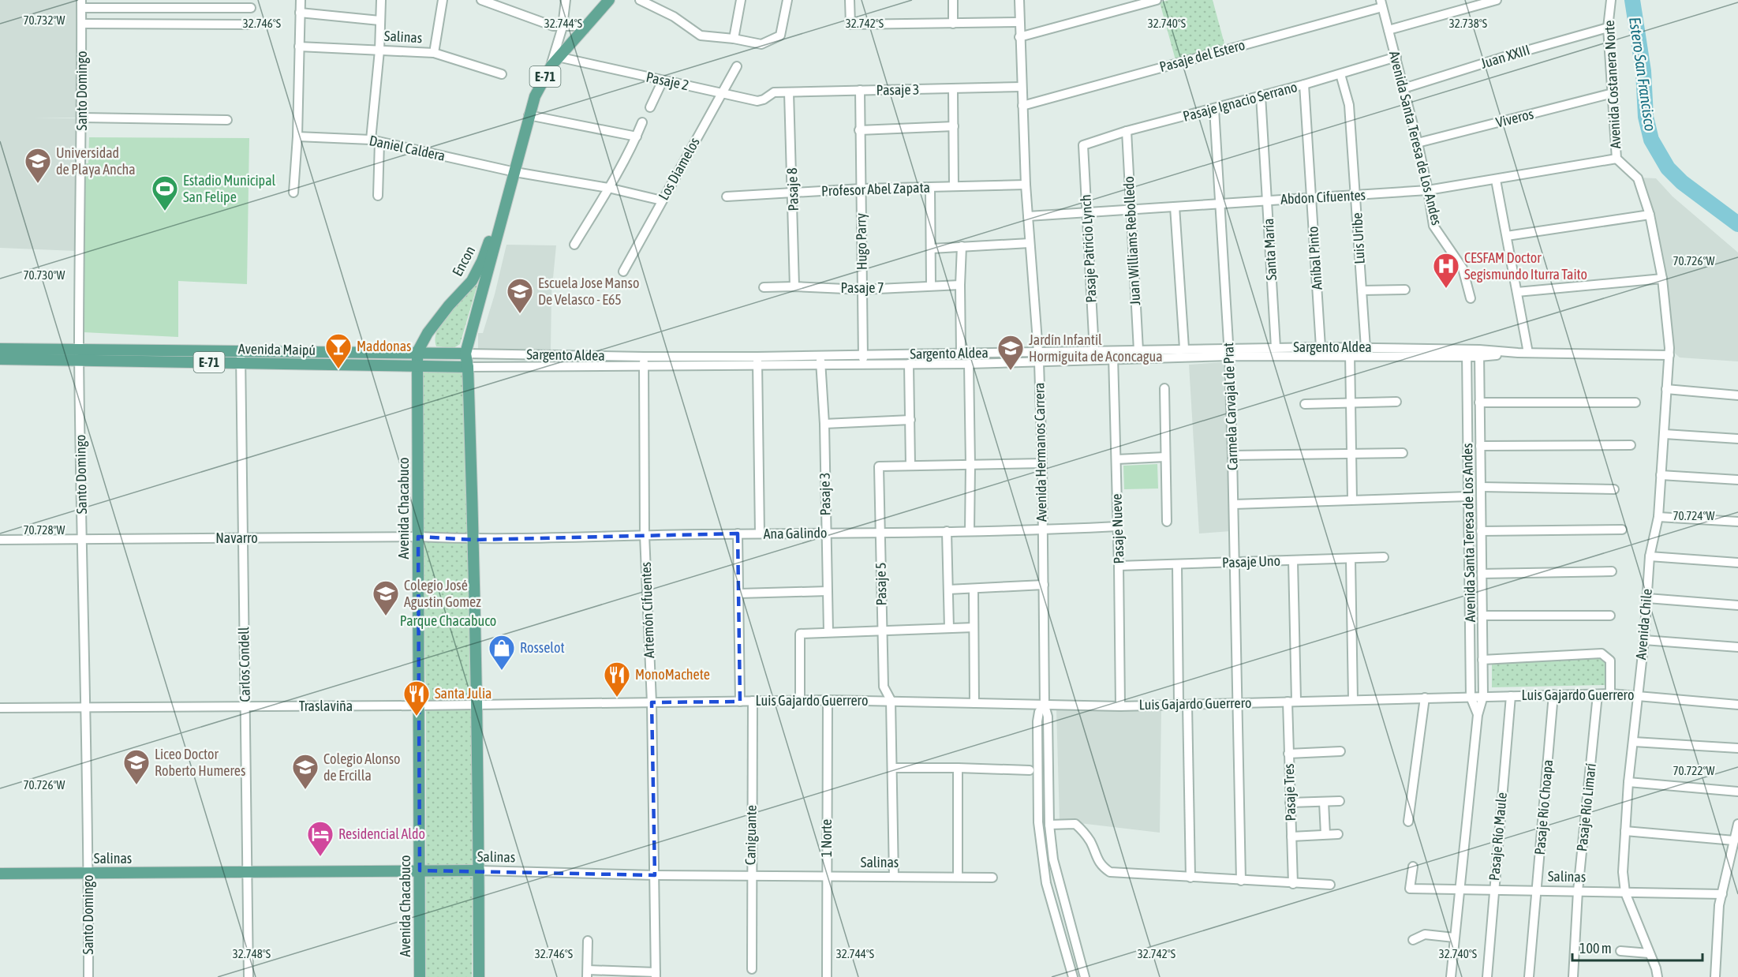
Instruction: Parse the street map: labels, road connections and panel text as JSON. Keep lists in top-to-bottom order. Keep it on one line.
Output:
{"streets":{"main road":["Salinas","E-71","Encon","Avenida Maipú","Avenida Chacabuco"],"street":["Pasaje del Estero","Juan XXIII","Pasaje 2","Avenida Costanera Norte","Pasaje 3","Santo Domingo","Pasaje Ignacio Serrano","Viveros","Avenida Santa Teresa de Los Andes","Daniel Caldera","Los Diamelos","Pasaje 8","Profesor Abel Zapata","Abdon Cifuentes","Luis Uribe","Juan Williams Rebolledo","Hugo Parry","Pasaje Patricio Lynch","Santa María","Aníbal Pinto","Pasaje 7","Sargento Aldea","Carmela Carvajal de Prat","Avenida Hermanos Carrera","Pasaje Nueve","Ana Galindo","Navarro","Pasaje Uno","Pasaje 5","Artemón Cifuentes","Avenida Chile","Carlos Condell","Luis Gajardo Guerrero","Traslaviña","Pasaje Tres","Pasaje Río Choapa","Pasaje Río Limarí","Caniguante","Pasaje Río Maule","1 Norte"]},"crossings":[["Salinas","Santo Domingo"],["Salinas","Avenida Santa Teresa de Los Andes"],["Salinas","Avenida Chacabuco"],["Salinas","Pasaje 5"],["Salinas","Artemón Cifuentes"],["Salinas","Avenida Chile"],["Salinas","Carlos Condell"],["Salinas","Pasaje Río Choapa"],["Salinas","Pasaje Río Limarí"],["Salinas","Caniguante"],["Salinas","Pasaje Río Maule"],["Salinas","1 Norte"],["Pasaje del Estero","Avenida Santa Teresa de Los Andes"],["Pasaje del Estero","Avenida Hermanos Carrera"],["Juan XXIII","Avenida Costanera Norte"],["Juan XXIII","Avenida Santa Teresa de Los Andes"],["E-71","Encon"],["E-71","Sargento Aldea"],["E-71","Avenida Maipú"],["Pasaje 2","Pasaje 3"],["Pasaje 2","Los Diamelos"],["Pasaje 2","Encon"],["Avenida Costanera Norte","Viveros"],["Avenida Costanera Norte","Abdon Cifuentes"],["Avenida Costanera Norte","Sargento Aldea"],["Avenida Costanera Norte","Avenida Chile"],["Pasaje 3","Pasaje 8"],["Pasaje 3","Hugo Parry"],["Pasaje 3","Sargento Aldea"],["Pasaje 3","Avenida Hermanos Carrera"],["Pasaje 3","Ana Galindo"],["Santo Domingo","Avenida Maipú"],["Santo Domingo","Navarro"],["Santo Domingo","Traslaviña"],["Pasaje Ignacio Serrano","Avenida Santa Teresa de Los Andes"],["Pasaje Ignacio Serrano","Luis Uribe"],["Pasaje Ignacio Serrano","Juan Williams Rebolledo"],["Pasaje Ignacio Serrano","Pasaje Patricio Lynch"],["Pasaje Ignacio Serrano","Santa María"],["Pasaje Ignacio Serrano","Aníbal Pinto"],["Pasaje Ignacio Serrano","Carmela Carvajal de Prat"],["Viveros","Avenida Santa Teresa de Los Andes"],["Avenida Santa Teresa de Los Andes","Abdon Cifuentes"],["Avenida Santa Teresa de Los Andes","Sargento Aldea"],["Avenida Santa Teresa de Los Andes","Luis Gajardo Guerrero"],["Daniel Caldera","Los Diamelos"],["Daniel Caldera","Encon"],["Pasaje 8","Profesor Abel Zapata"],["Pasaje 8","Pasaje 7"],["Profesor Abel Zapata","Hugo Parry"],["Profesor Abel Zapata","Avenida Hermanos Carrera"],["Abdon Cifuentes","Luis Uribe"],["Abdon Cifuentes","Juan Williams Rebolledo"],["Abdon Cifuentes","Pasaje Patricio Lynch"],["Abdon Cifuentes","Santa María"],["Abdon Cifuentes","Aníbal Pinto"],["Abdon Cifuentes","Carmela Carvajal de Prat"],["Abdon Cifuentes","Avenida Hermanos Carrera"],["Luis Uribe","Sargento Aldea"],["Juan Williams Rebolledo","Sargento Aldea"],["Hugo Parry","Pasaje 7"],["Hugo Parry","Sargento Aldea"],["Pasaje Patricio Lynch","Sargento Aldea"],["Santa María","Sargento Aldea"],["Aníbal Pinto","Sargento Aldea"],["Encon","Sargento Aldea"],["Encon","Avenida Maipú"],["Encon","Avenida Chacabuco"],["Sargento Aldea","Avenida Maipú"],["Sargento Aldea","Carmela Carvajal de Prat"],["Sargento Aldea","Avenida Hermanos Carrera"],["Sargento Aldea","Pasaje Nueve"],["Sargento Aldea","Artemón Cifuentes"],["Sargento Aldea","Avenida Chile"],["Avenida Maipú","Avenida Chacabuco"],["Avenida Maipú","Carlos Condell"],["Carmela Carvajal de Prat","Pasaje Uno"],["Carmela Carvajal de Prat","Luis Gajardo Guerrero"],["Avenida Hermanos Carrera","Ana Galindo"],["Avenida Hermanos Carrera","Luis Gajardo Guerrero"],["Avenida Chacabuco","Navarro"],["Avenida Chacabuco","Traslaviña"],["Pasaje Nueve","Ana Galindo"],["Pasaje Nueve","Pasaje Uno"],["Pasaje Nueve","Luis Gajardo Guerrero"],["Ana Galindo","Navarro"],["Ana Galindo","Pasaje 5"],["Ana Galindo","Artemón Cifuentes"],["Navarro","Carlos Condell"],["Pasaje Uno","Pasaje Tres"],["Pasaje 5","Luis Gajardo Guerrero"],["Artemón Cifuentes","Luis Gajardo Guerrero"],["Artemón Cifuentes","Traslaviña"],["Avenida Chile","Luis Gajardo Guerrero"],["Carlos Condell","Traslaviña"],["Luis Gajardo Guerrero","Traslaviña"],["Luis Gajardo Guerrero","Pasaje Tres"],["Luis Gajardo Guerrero","Pasaje Río Choapa"],["Luis Gajardo Guerrero","Pasaje Río Limarí"],["Luis Gajardo Guerrero","Caniguante"],["Luis Gajardo Guerrero","Pasaje Río Maule"],["Luis Gajardo Guerrero","1 Norte"]],"water":["Estero San Francisco"],"parks":["Parque Chacabuco"],"places":{"school or university":["Universidad de Playa Ancha","Escuela Jose Manso De Velasco - E65","Jardín Infantil Hormiguita de Aconcagua","Colegio José Agustin Gomez","Liceo Doctor Roberto Humeres","Colegio Alonso de Ercilla"],"sports":["Estadio Municipal San Felipe"],"hospital":["CESFAM Doctor Segismundo Iturra Taito"],"bar":["Maddonas"],"shop":["Rosselot"],"restaurant":["MonoMachete","Santa Julia"],"hotel":["Residencial Aldo"]},"scale_bar":"100 m","coordinates":["70.732°W","32.746°S","32.744°S","32.742°S","32.740°S","32.738°S","70.726°W","70.730°W","70.724°W","70.728°W","70.722°W","32.748°S"]}
